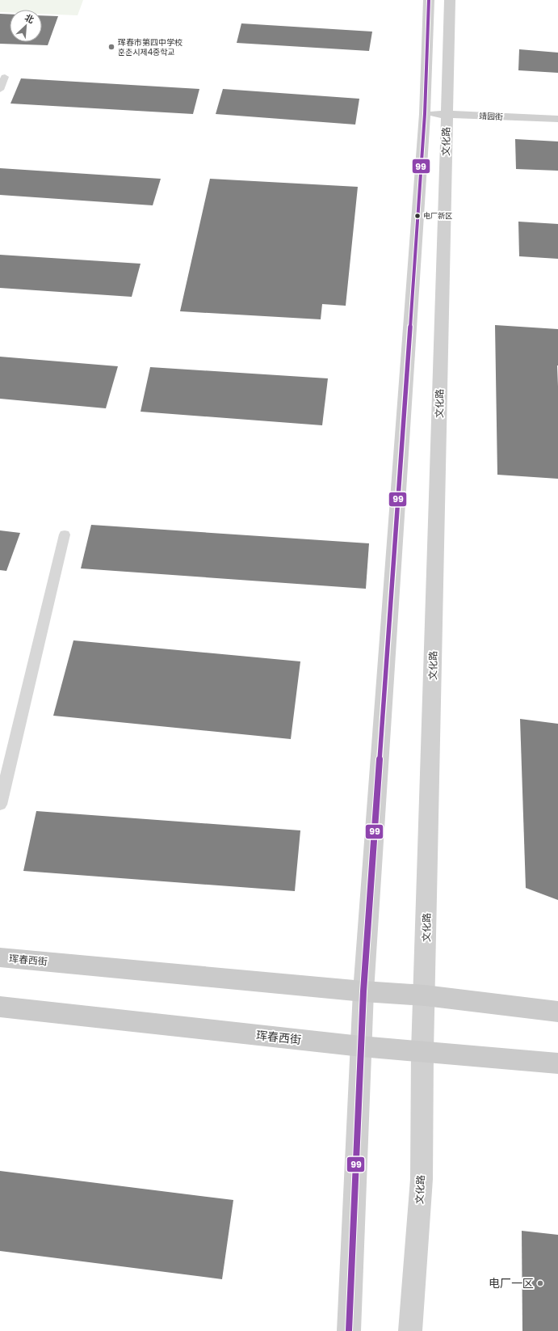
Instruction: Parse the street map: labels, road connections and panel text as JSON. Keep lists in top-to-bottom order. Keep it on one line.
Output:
{"streets":{"main road":["靖园街","文化路","珲春西街"]},"crossings":[["靖园街","文化路"],["文化路","珲春西街"]],"places":["珲春市第四中学校 훈춘시제4중학교","电厂新区","电厂一区"],"lines":["transit line 99"],"north":"top right"}
